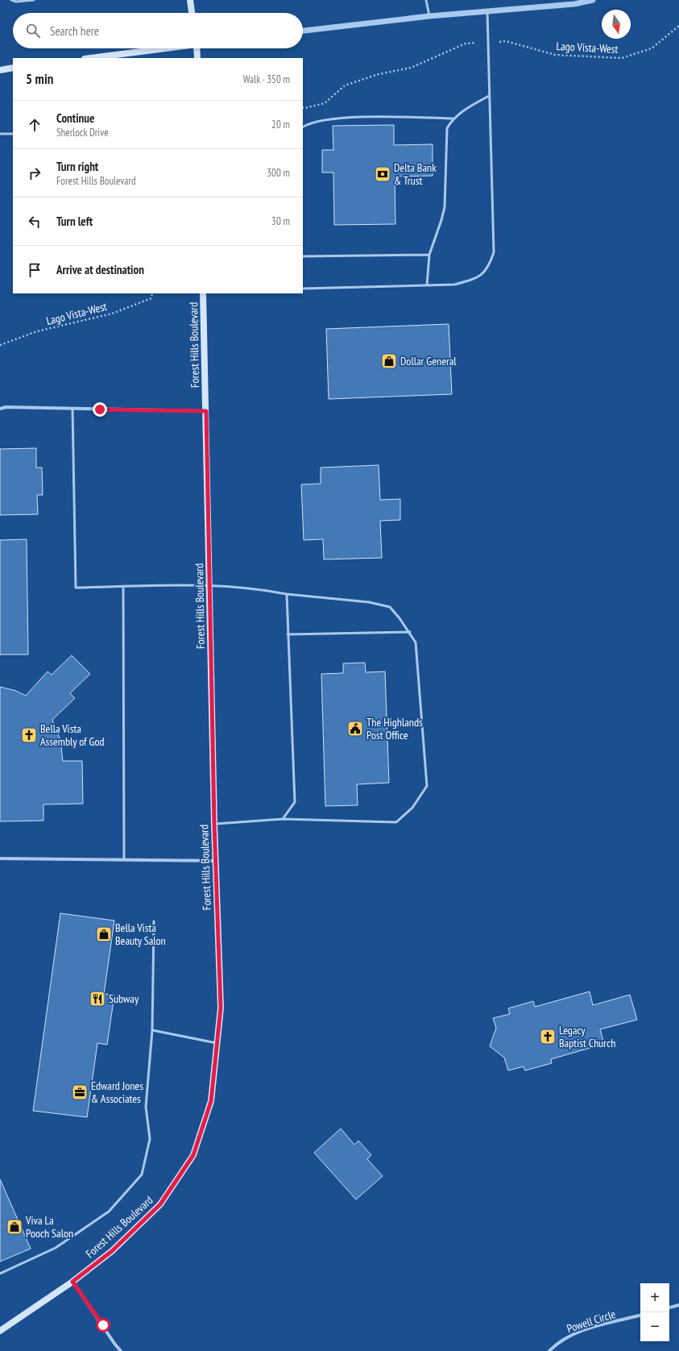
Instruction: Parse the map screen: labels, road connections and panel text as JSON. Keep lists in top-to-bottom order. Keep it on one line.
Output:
{"streets":{"main road":["Forest Hills Boulevard"],"street":["Powell Circle"],"path":["Lago Vista-West"]},"places":{"bank":["Delta Bank & Trust"],"shop":["Dollar General","Bella Vista Beauty Salon","Viva La Pooch Salon"],"public building":["The Highlands Post Office"],"church":["Bella Vista Assembly of God","Legacy Baptist Church"],"restaurant":["Subway"],"office":["Edward Jones & Associates"]},"north":"bottom","page":{"search":"Search here","heading":["5 min","Walk · 350 m"],"list":[["Continue","Sherlock Drive","20 m"],["Turn right","Forest Hills Boulevard","300 m"],["Turn left","30 m"],"Arrive at destination"],"map_buttons":["+","−"]}}
